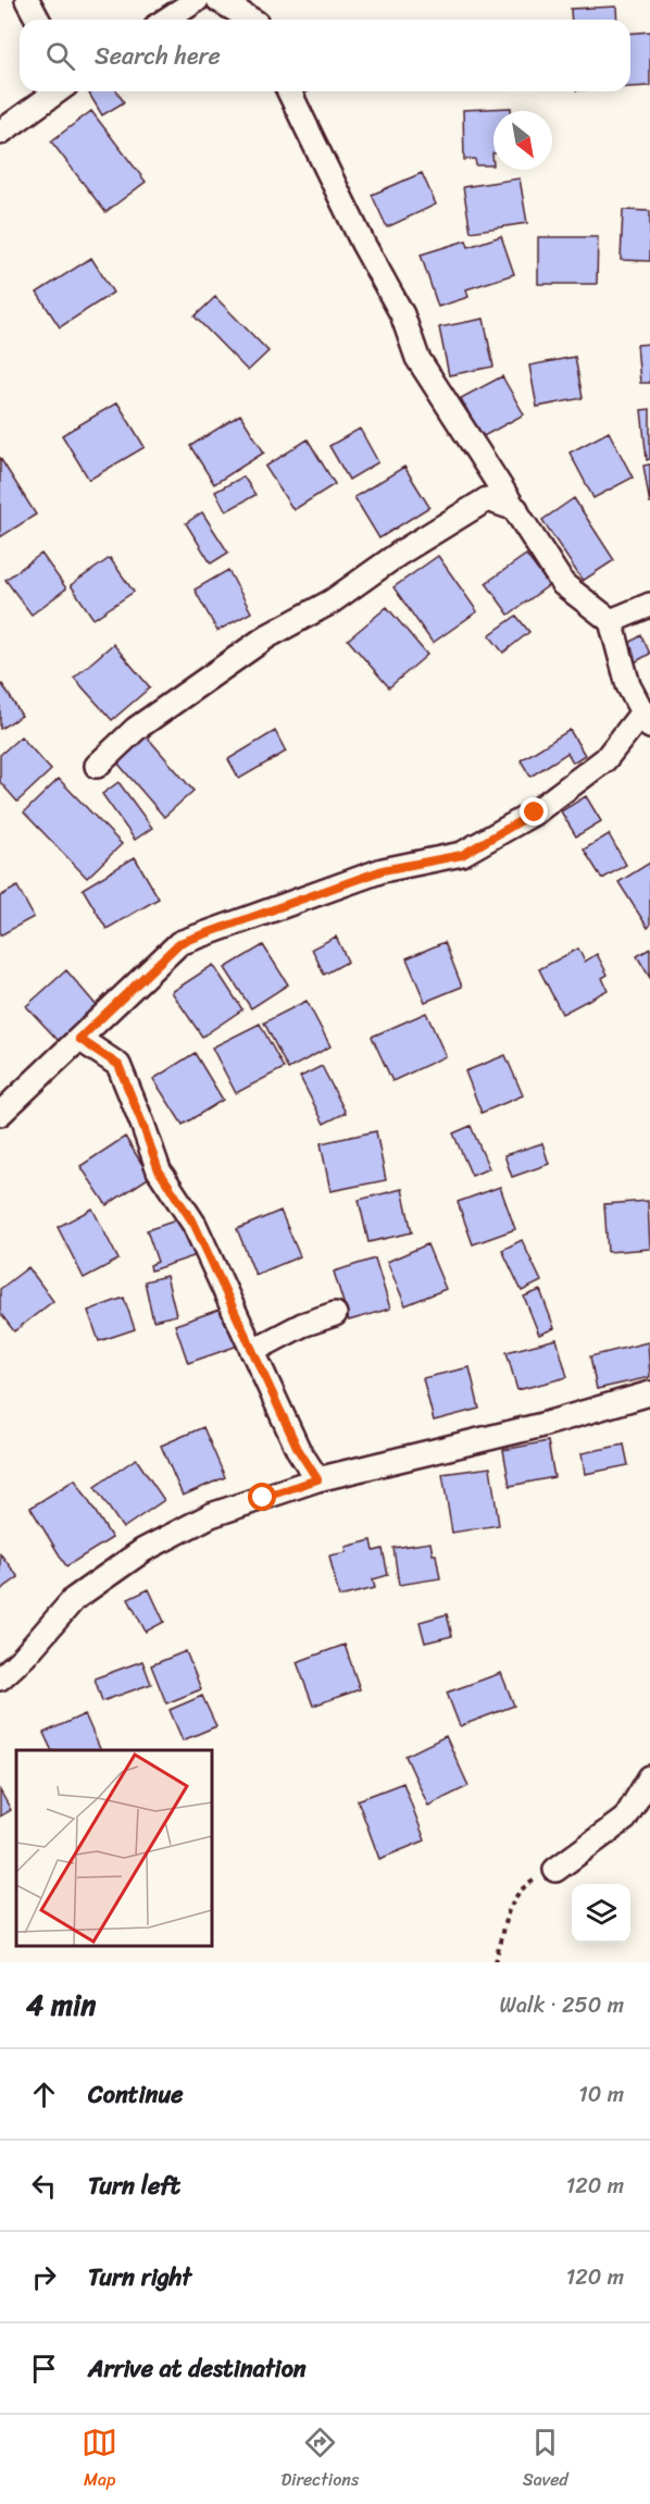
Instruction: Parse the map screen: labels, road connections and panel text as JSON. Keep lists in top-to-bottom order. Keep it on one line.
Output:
{"north":"bottom right","page":{"search":"Search here","heading":["4 min","Walk · 250 m"],"list":[["Continue","10 m"],["Turn left","120 m"],["Turn right","120 m"],"Arrive at destination"],"nav":["Map","Directions","Saved"]}}
